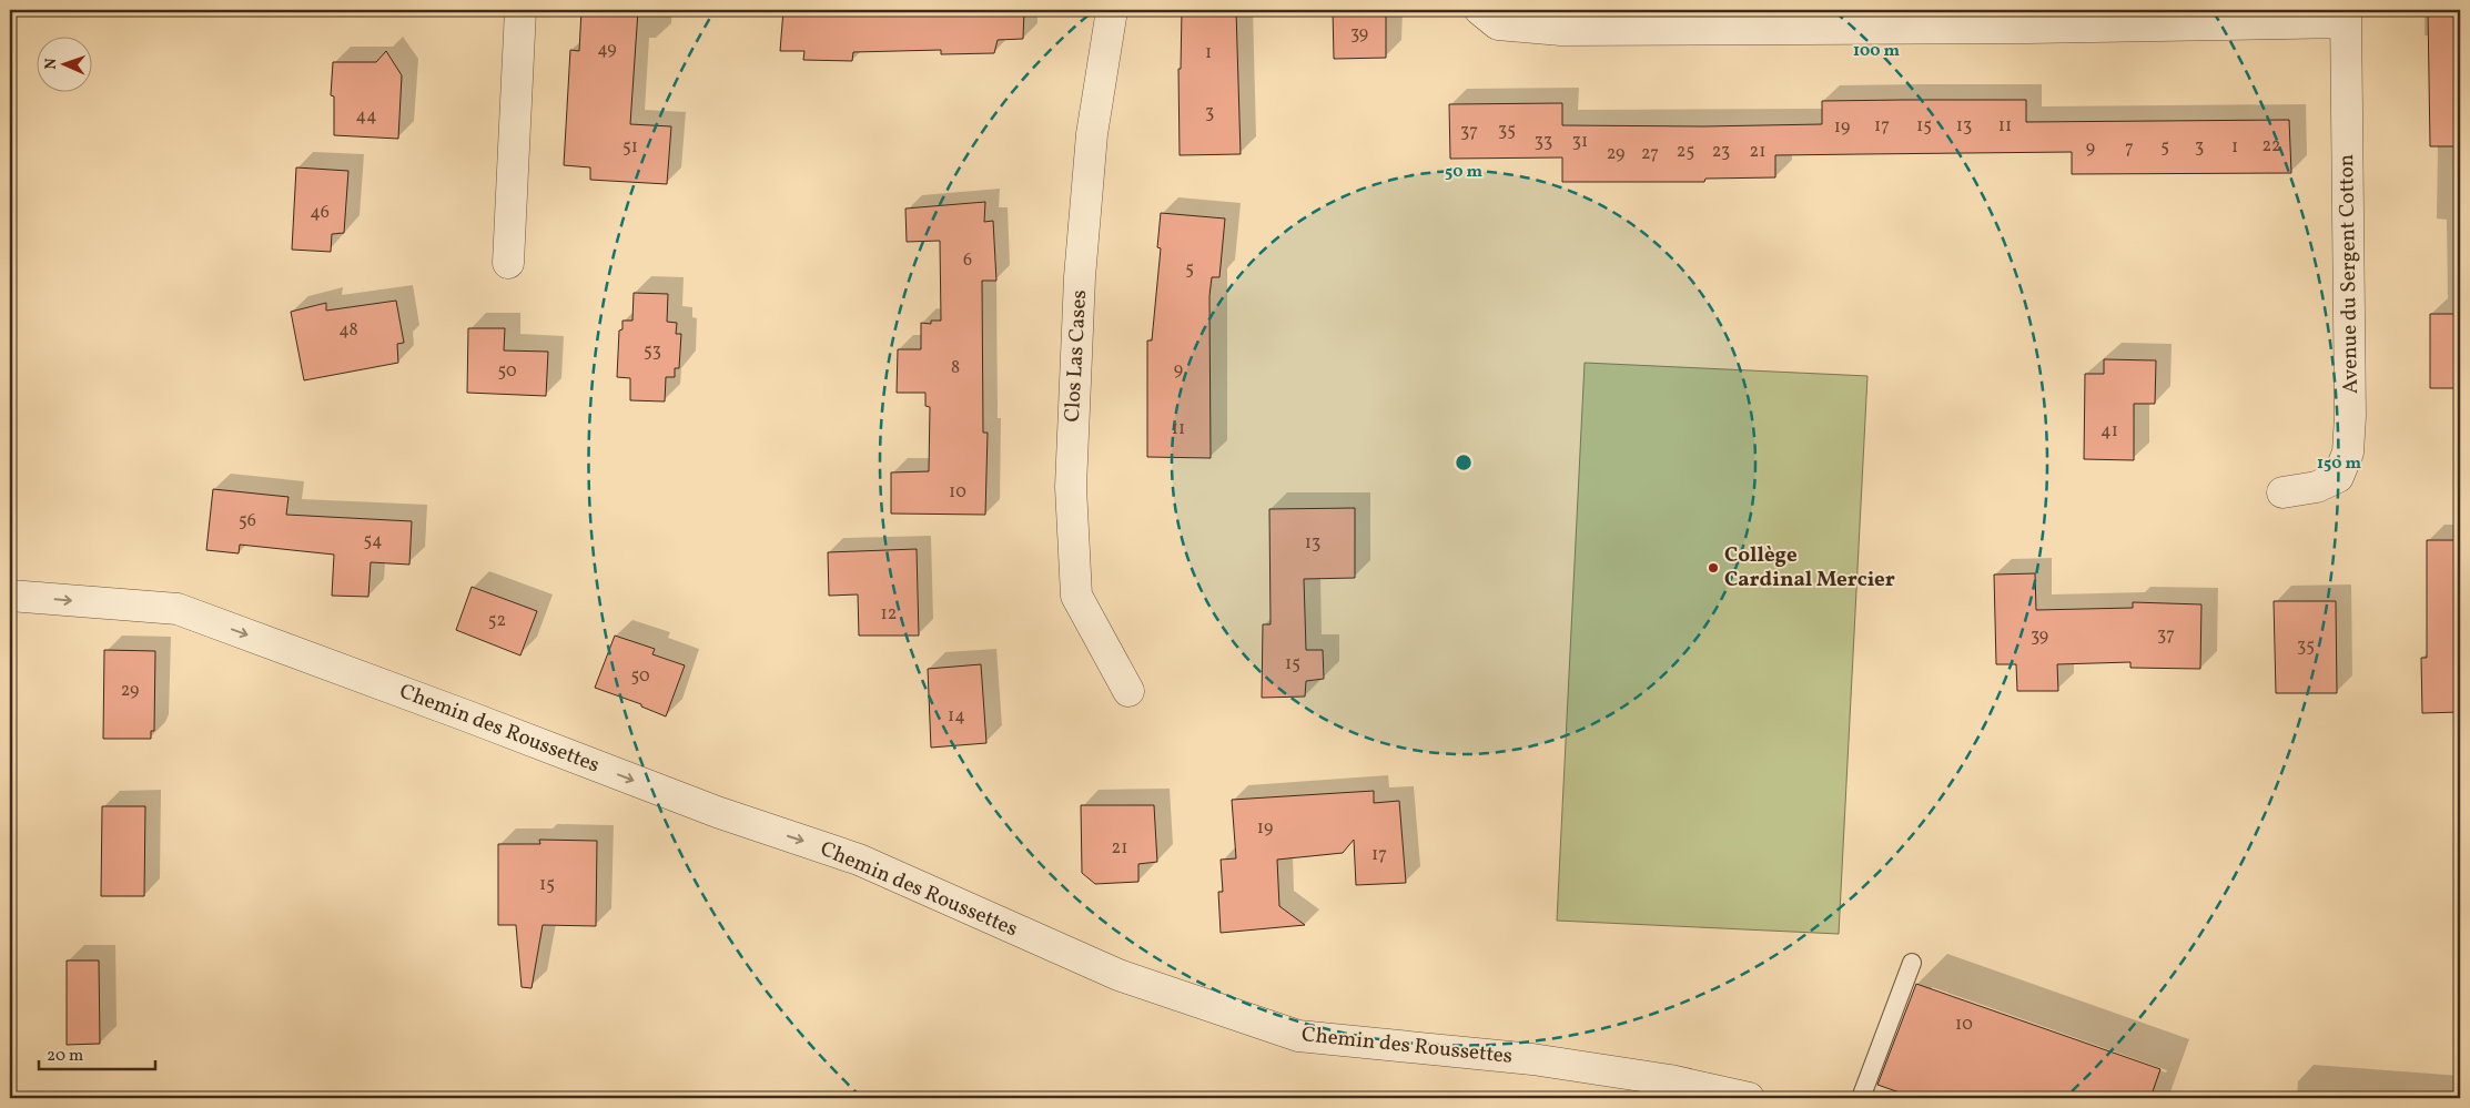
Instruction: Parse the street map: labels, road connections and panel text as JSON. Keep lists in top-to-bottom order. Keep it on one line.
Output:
{"streets":{"street":["Avenue du Sergent Cotton","Clos Las Cases","Chemin des Roussettes"]},"one_way":["Chemin des Roussettes"],"places":["Collège Cardinal Mercier"],"house_numbers":["39","49","1","3","44","17","15","13","11","19","35","37","33","31","22","51","5","3","1","9","7","25","23","21","29","27","46","6","5","48","53","8","9","50","11","41","10","56","54","13","12","52","37","39","35","15","50","29","14","19","21","17","15","10"],"scale_bar":"20 m","north":"left","rings":["100 m","50 m","150 m"]}
